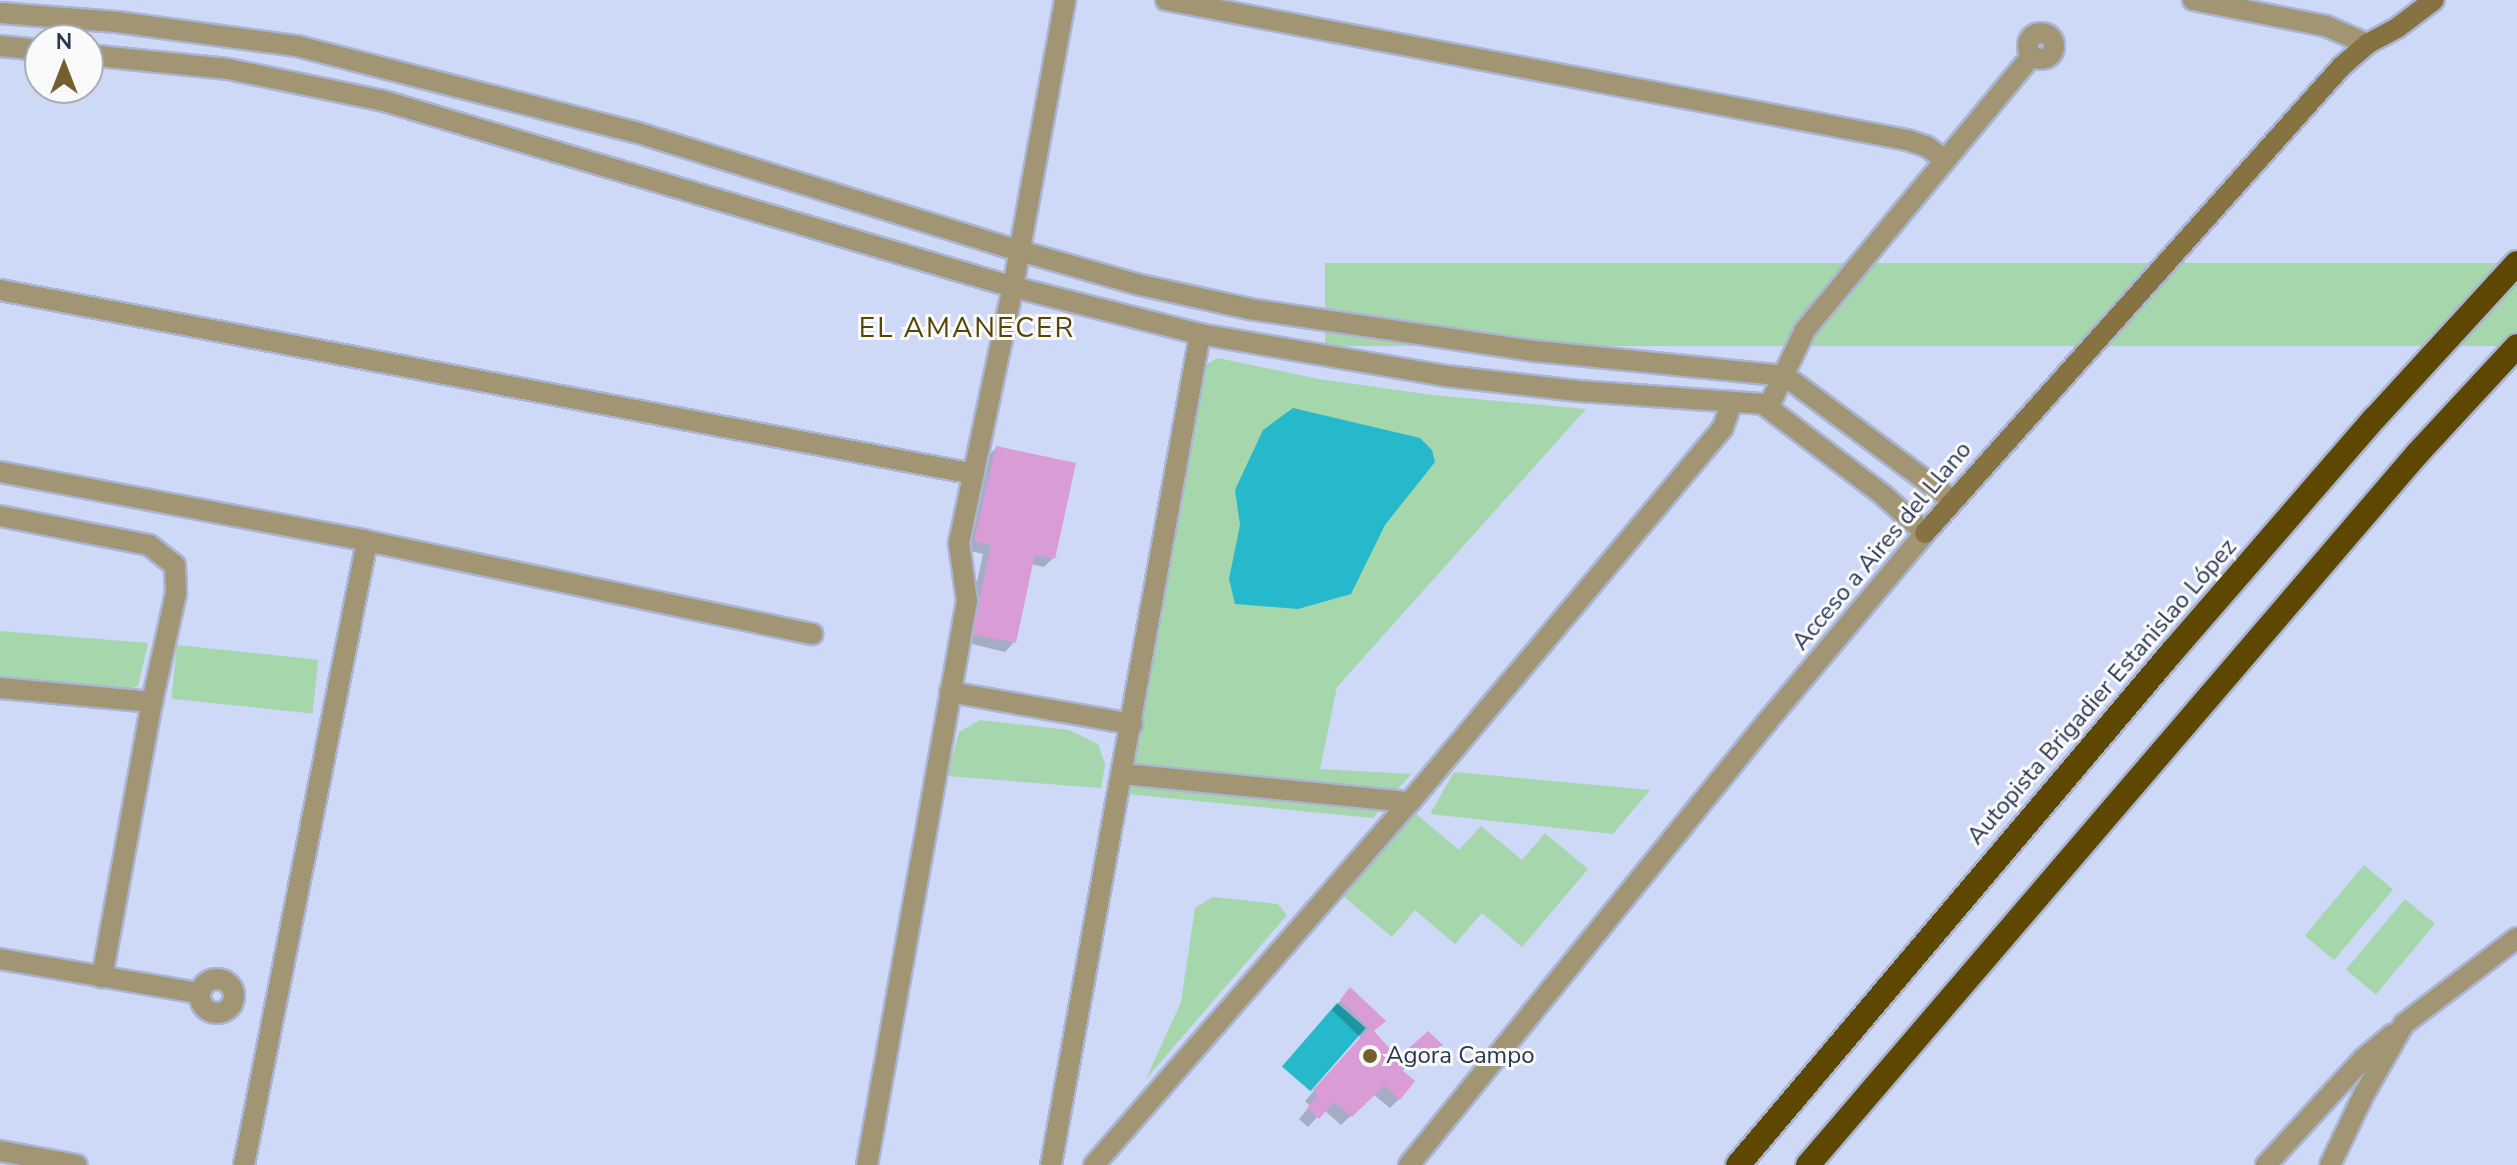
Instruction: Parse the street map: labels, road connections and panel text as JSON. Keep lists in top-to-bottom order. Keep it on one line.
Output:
{"streets":{"highway":["Autopista Brigadier Estanislao López"],"main road":["Acceso a Aires del Llano"]},"districts":["EL AMANECER"],"places":["Agora Campo"],"north":"top"}
